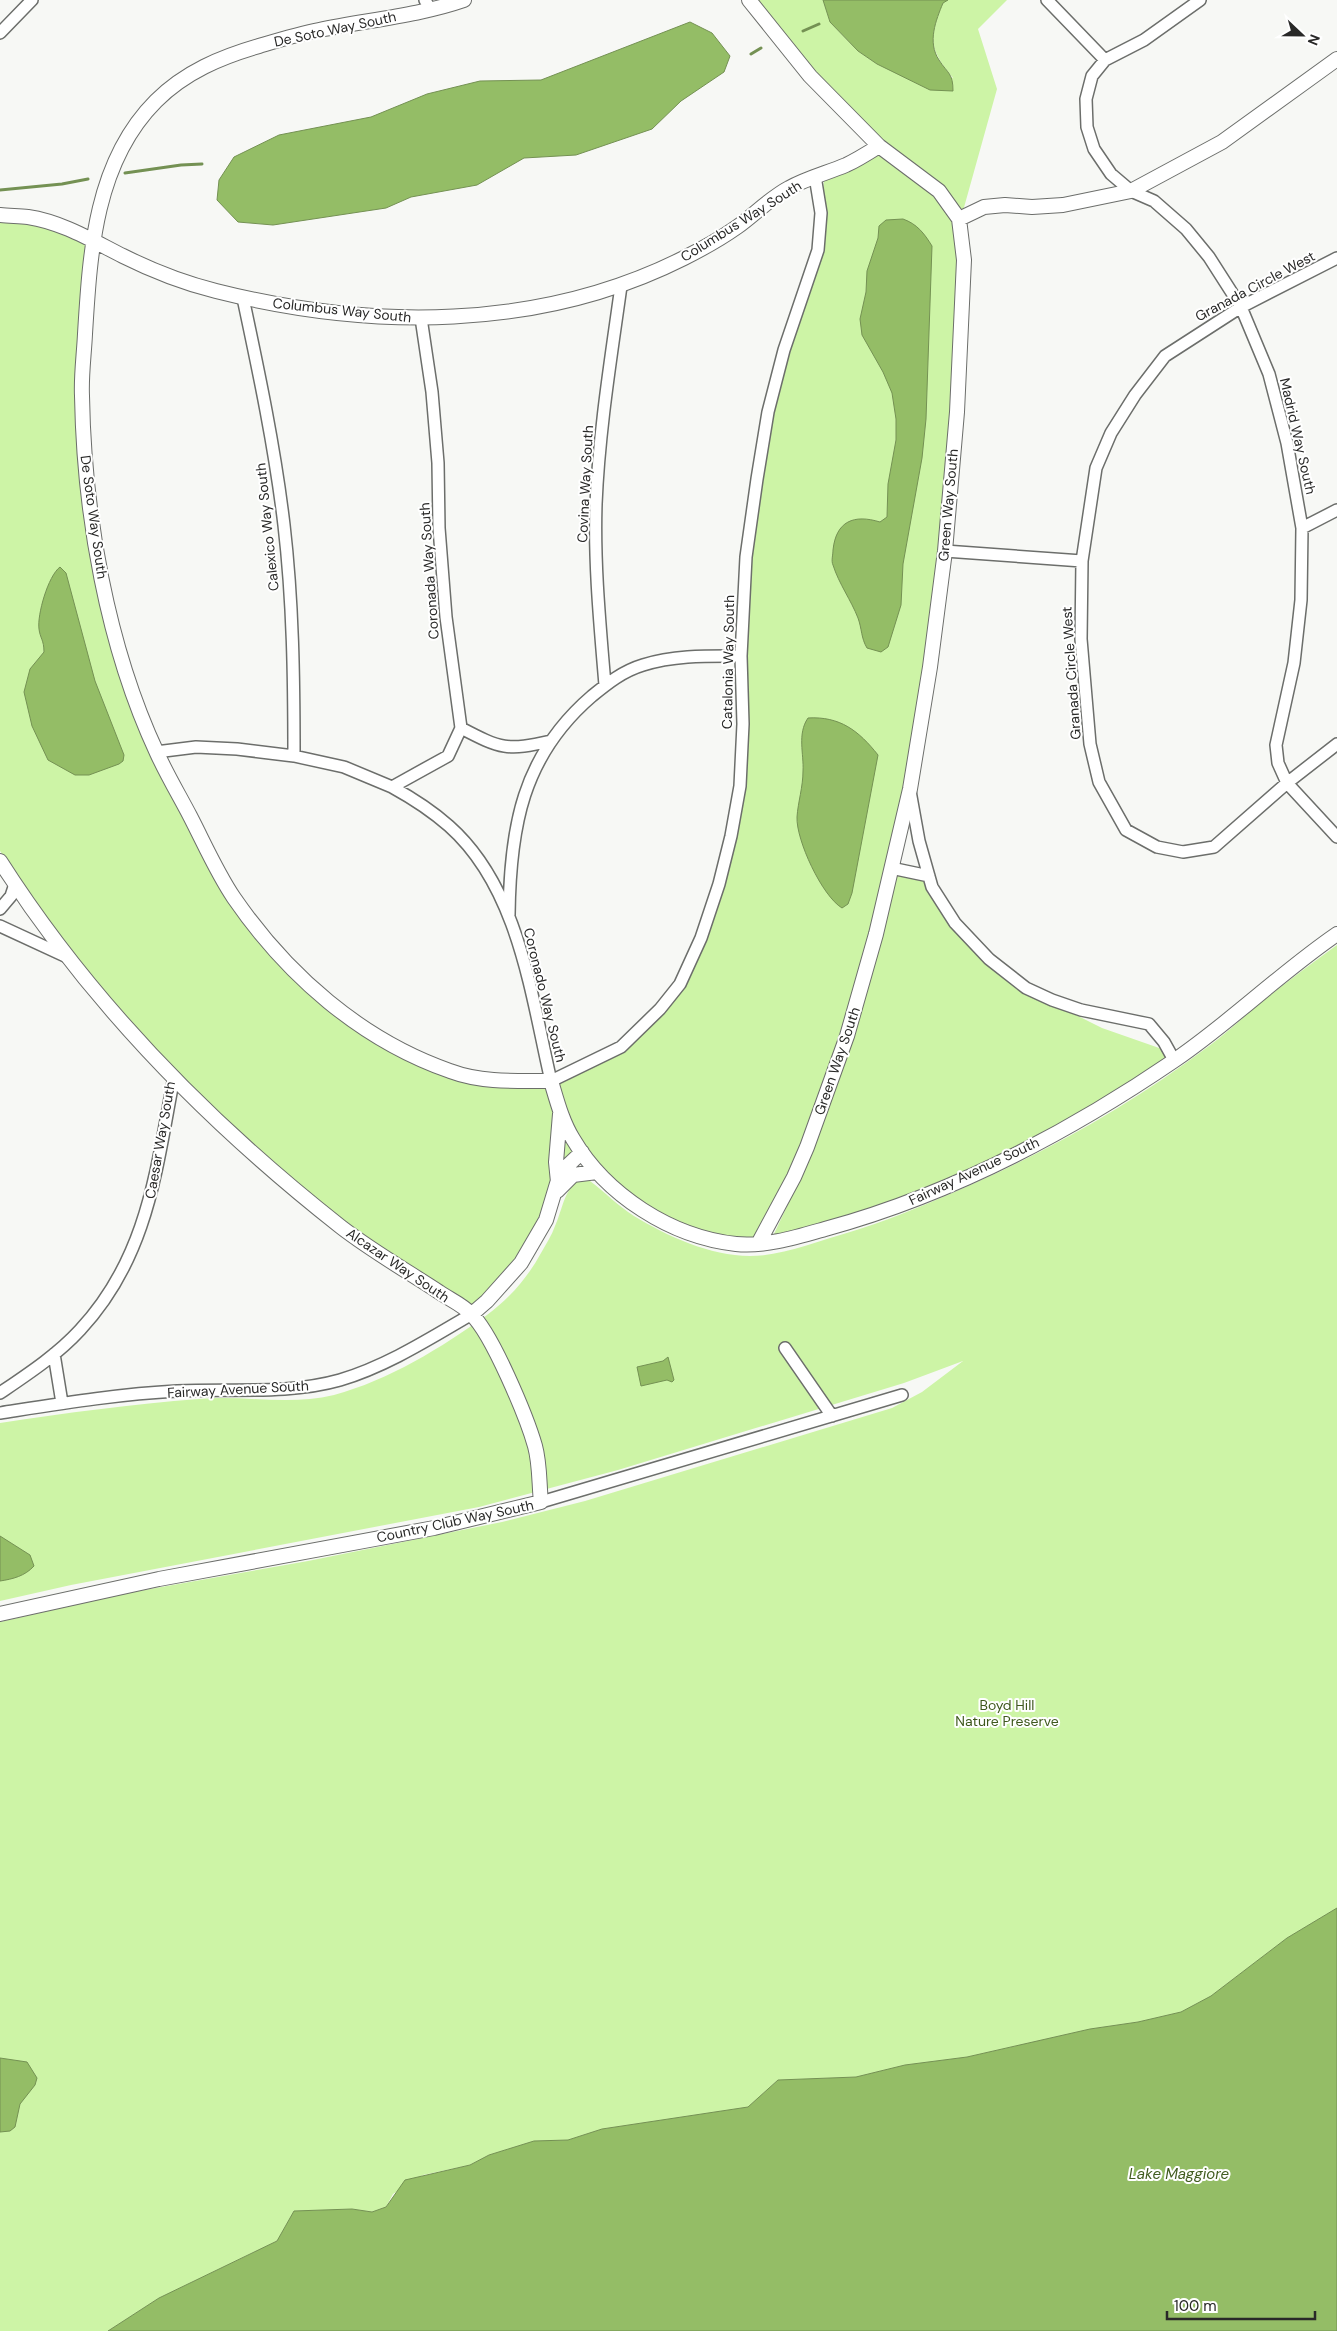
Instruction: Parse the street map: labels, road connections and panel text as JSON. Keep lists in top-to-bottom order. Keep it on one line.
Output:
{"streets":{"street":["De Soto Way South","Columbus Way South","Granada Circle West","Madrid Way South","Covina Way South","Green Way South","Calexico Way South","Coronada Way South","Catalonia Way South","Coronado Way South","Caesar Way South","Fairway Avenue South","Alcazar Way South","Country Club Way South"]},"crossings":[["De Soto Way South","Columbus Way South"],["De Soto Way South","Catalonia Way South"],["De Soto Way South","Coronado Way South"],["De Soto Way South","Fairway Avenue South"],["Columbus Way South","Covina Way South"],["Columbus Way South","Calexico Way South"],["Columbus Way South","Coronada Way South"],["Columbus Way South","Catalonia Way South"],["Granada Circle West","Madrid Way South"],["Green Way South","Fairway Avenue South"],["Catalonia Way South","Coronado Way South"],["Catalonia Way South","Fairway Avenue South"],["Coronado Way South","Fairway Avenue South"],["Caesar Way South","Alcazar Way South"],["Fairway Avenue South","Alcazar Way South"],["Alcazar Way South","Country Club Way South"]],"water":["Lake Maggiore"],"parks":["Boyd Hill Nature Preserve"],"scale_bar":"100 m","north":"right"}
